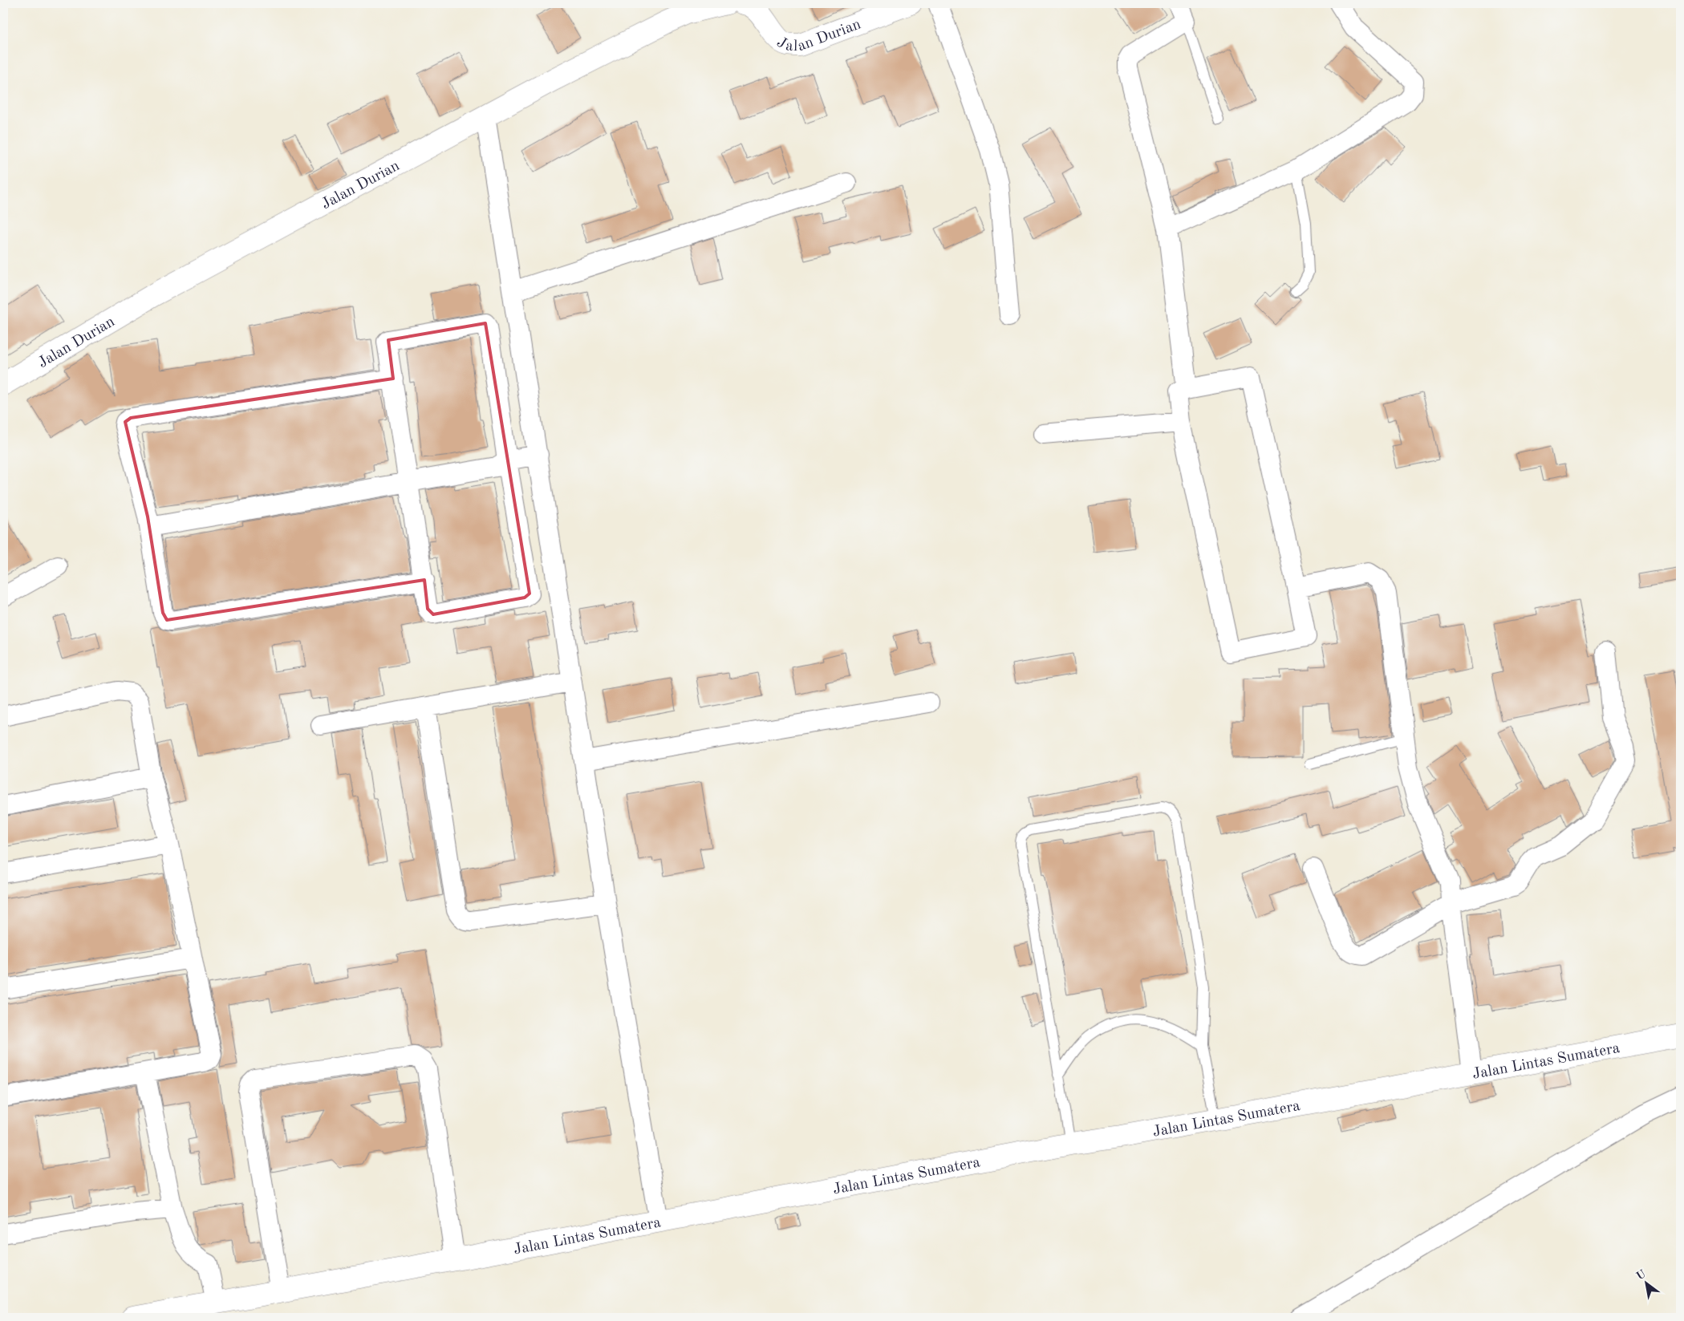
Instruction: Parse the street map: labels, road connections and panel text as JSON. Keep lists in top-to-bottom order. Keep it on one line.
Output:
{"streets":{"main road":["Jalan Durian","Jalan Lintas Sumatera"]},"north":"top left"}
